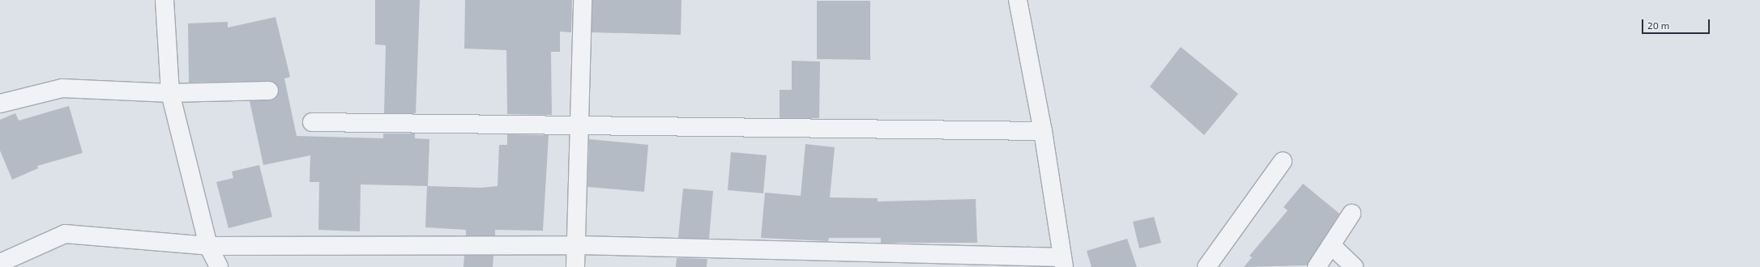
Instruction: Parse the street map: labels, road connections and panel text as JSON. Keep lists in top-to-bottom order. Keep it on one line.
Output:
{"scale_bar":"20 m"}
